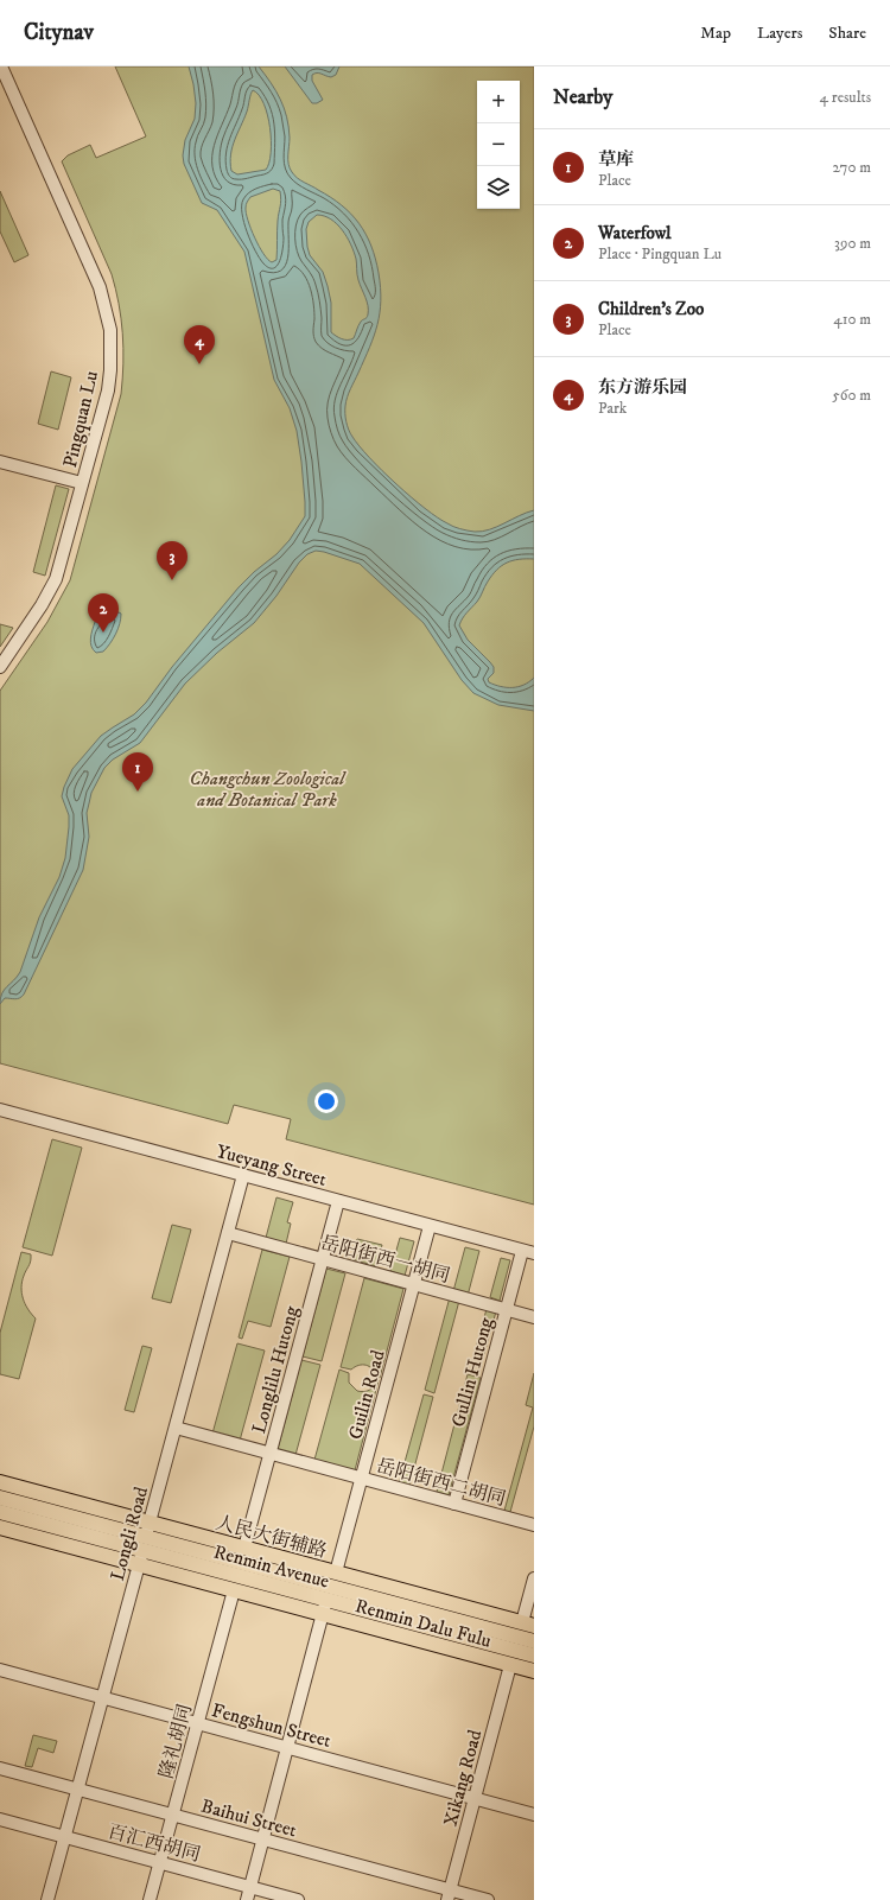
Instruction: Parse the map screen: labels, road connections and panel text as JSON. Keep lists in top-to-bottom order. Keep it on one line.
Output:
{"streets":{"main road":["人民大街辅路","Renmin Avenue","Renmin Dalu Fulu"],"street":["Pingquan Lu","Yueyang Street","岳阳街西一胡同","Longlilu Hutong","Gullin Hutong","Guilin Road","岳阳街西二胡同","Longli Road","Fengshun Street","隆礼胡同","Xikang Road","Baihui Street","百汇西胡同"]},"crossings":[["Yueyang Street","Longlilu Hutong"],["Yueyang Street","Gullin Hutong"],["Yueyang Street","Guilin Road"],["Yueyang Street","Longli Road"],["岳阳街西一胡同","Longlilu Hutong"],["岳阳街西一胡同","Gullin Hutong"],["岳阳街西一胡同","Guilin Road"],["岳阳街西一胡同","Longli Road"],["Longlilu Hutong","岳阳街西二胡同"],["Longlilu Hutong","人民大街辅路"],["Gullin Hutong","岳阳街西二胡同"],["Guilin Road","岳阳街西二胡同"],["Guilin Road","人民大街辅路"],["岳阳街西二胡同","Longli Road"],["Longli Road","人民大街辅路"],["Longli Road","Renmin Avenue"],["Longli Road","Renmin Dalu Fulu"],["Longli Road","Fengshun Street"],["Longli Road","Baihui Street"],["Longli Road","百汇西胡同"],["Renmin Dalu Fulu","隆礼胡同"],["Renmin Dalu Fulu","Xikang Road"],["Fengshun Street","隆礼胡同"],["Fengshun Street","Xikang Road"],["隆礼胡同","Baihui Street"],["隆礼胡同","百汇西胡同"],["Xikang Road","Baihui Street"]],"parks":["Changchun Zoological and Botanical Park"],"page":{"header":"Citynav","nav":["Map","Layers","Share"],"heading":["Nearby","4 results"],"map_buttons":["+","−"],"list":[{"mark":"1","name":"草库","note":"Place","value":"270 m"},{"mark":"2","name":"Waterfowl","note":"Place · Pingquan Lu","value":"390 m"},{"mark":"3","name":"Children's Zoo","note":"Place","value":"410 m"},{"mark":"4","name":"东方游乐园","note":"Park","value":"560 m"}],"pins":["4","3","2","1"]}}
